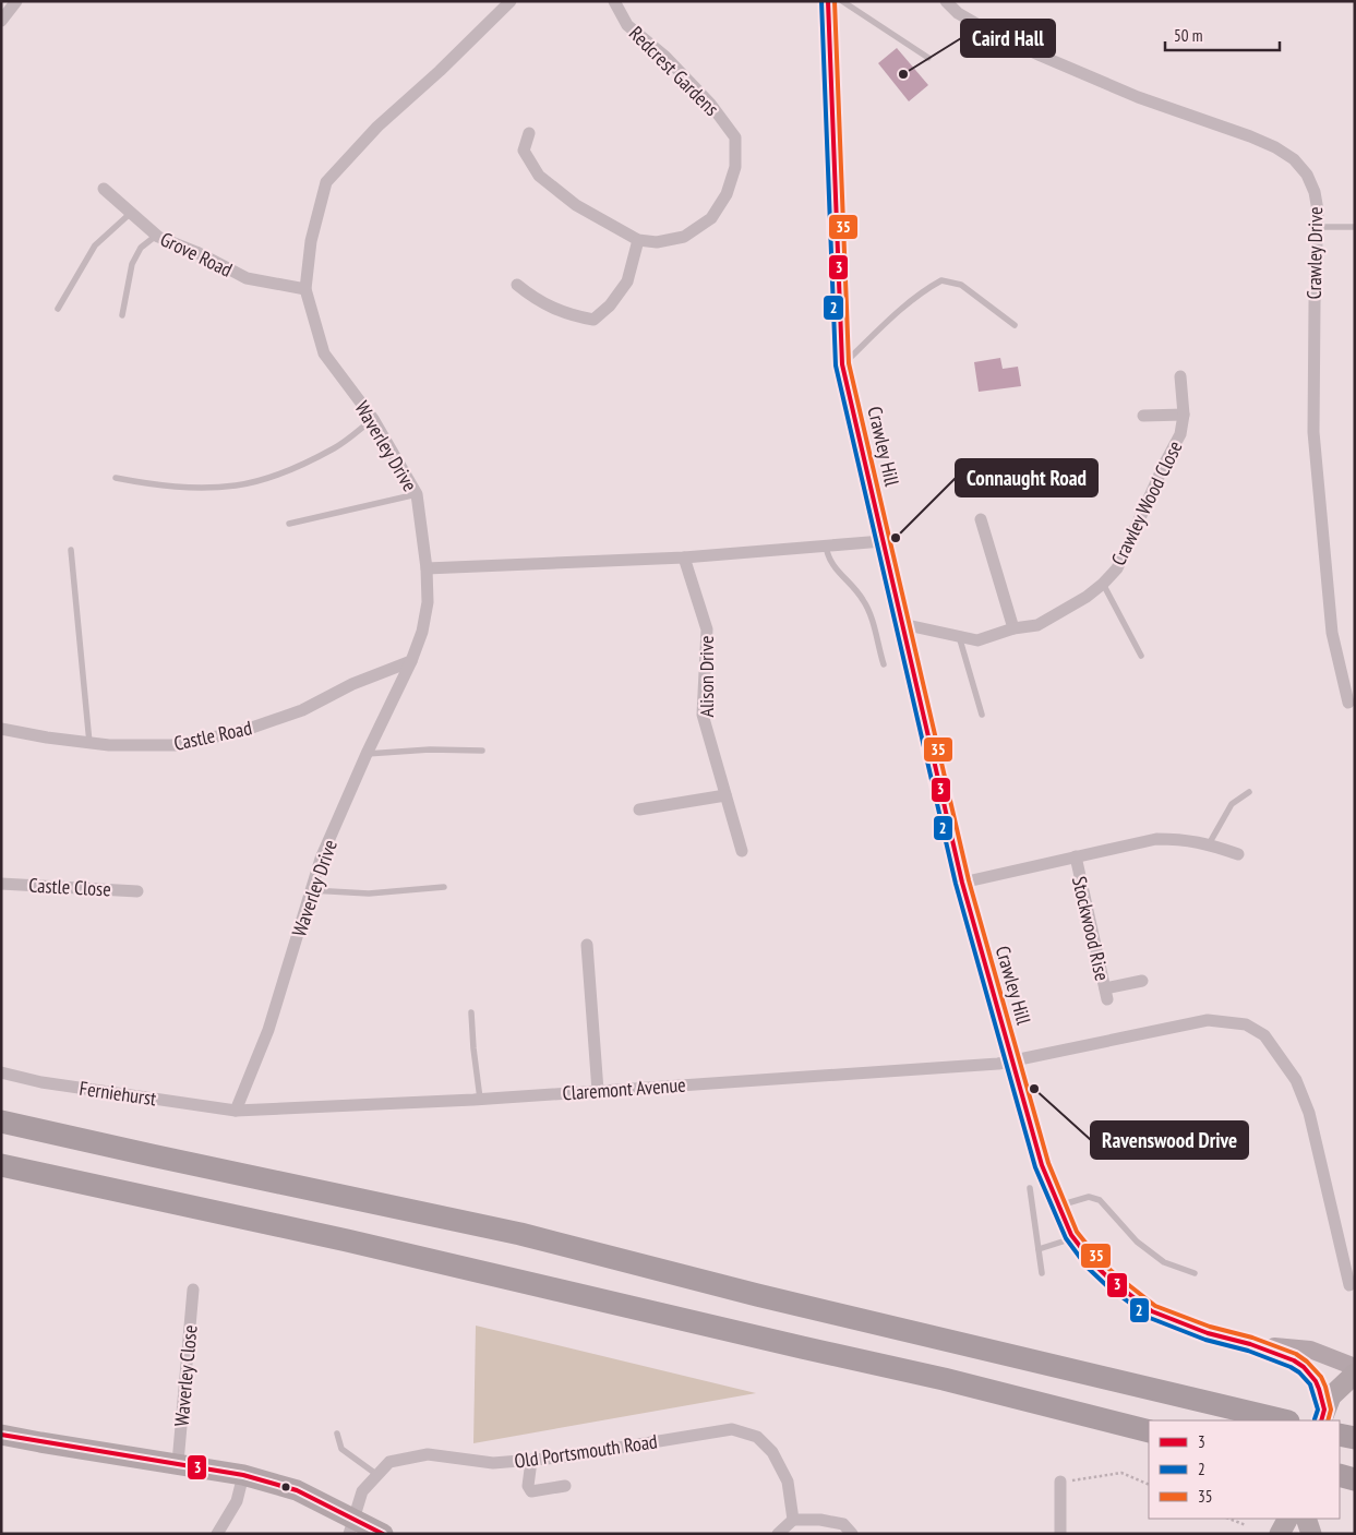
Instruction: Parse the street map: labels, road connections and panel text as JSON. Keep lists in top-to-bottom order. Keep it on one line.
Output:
{"streets":{"street":["Redcrest Gardens","Crawley Drive","Grove Road","Waverley Drive","Crawley Hill","Crawley Wood Close","Alison Drive","Castle Road","Castle Close","Stockwood Rise","Claremont Avenue","Ferniehurst","Waverley Close","Old Portsmouth Road"]},"crossings":[["Grove Road","Waverley Drive"],["Waverley Drive","Castle Road"],["Waverley Drive","Claremont Avenue"],["Waverley Drive","Ferniehurst"],["Crawley Hill","Crawley Wood Close"],["Crawley Hill","Stockwood Rise"],["Crawley Hill","Claremont Avenue"],["Claremont Avenue","Ferniehurst"]],"places":["Caird Hall","Connaught Road","Ravenswood Drive"],"lines":["transit line 3","transit line 2","transit line 35"],"legend":["3","2","35"],"scale_bar":"50 m"}
